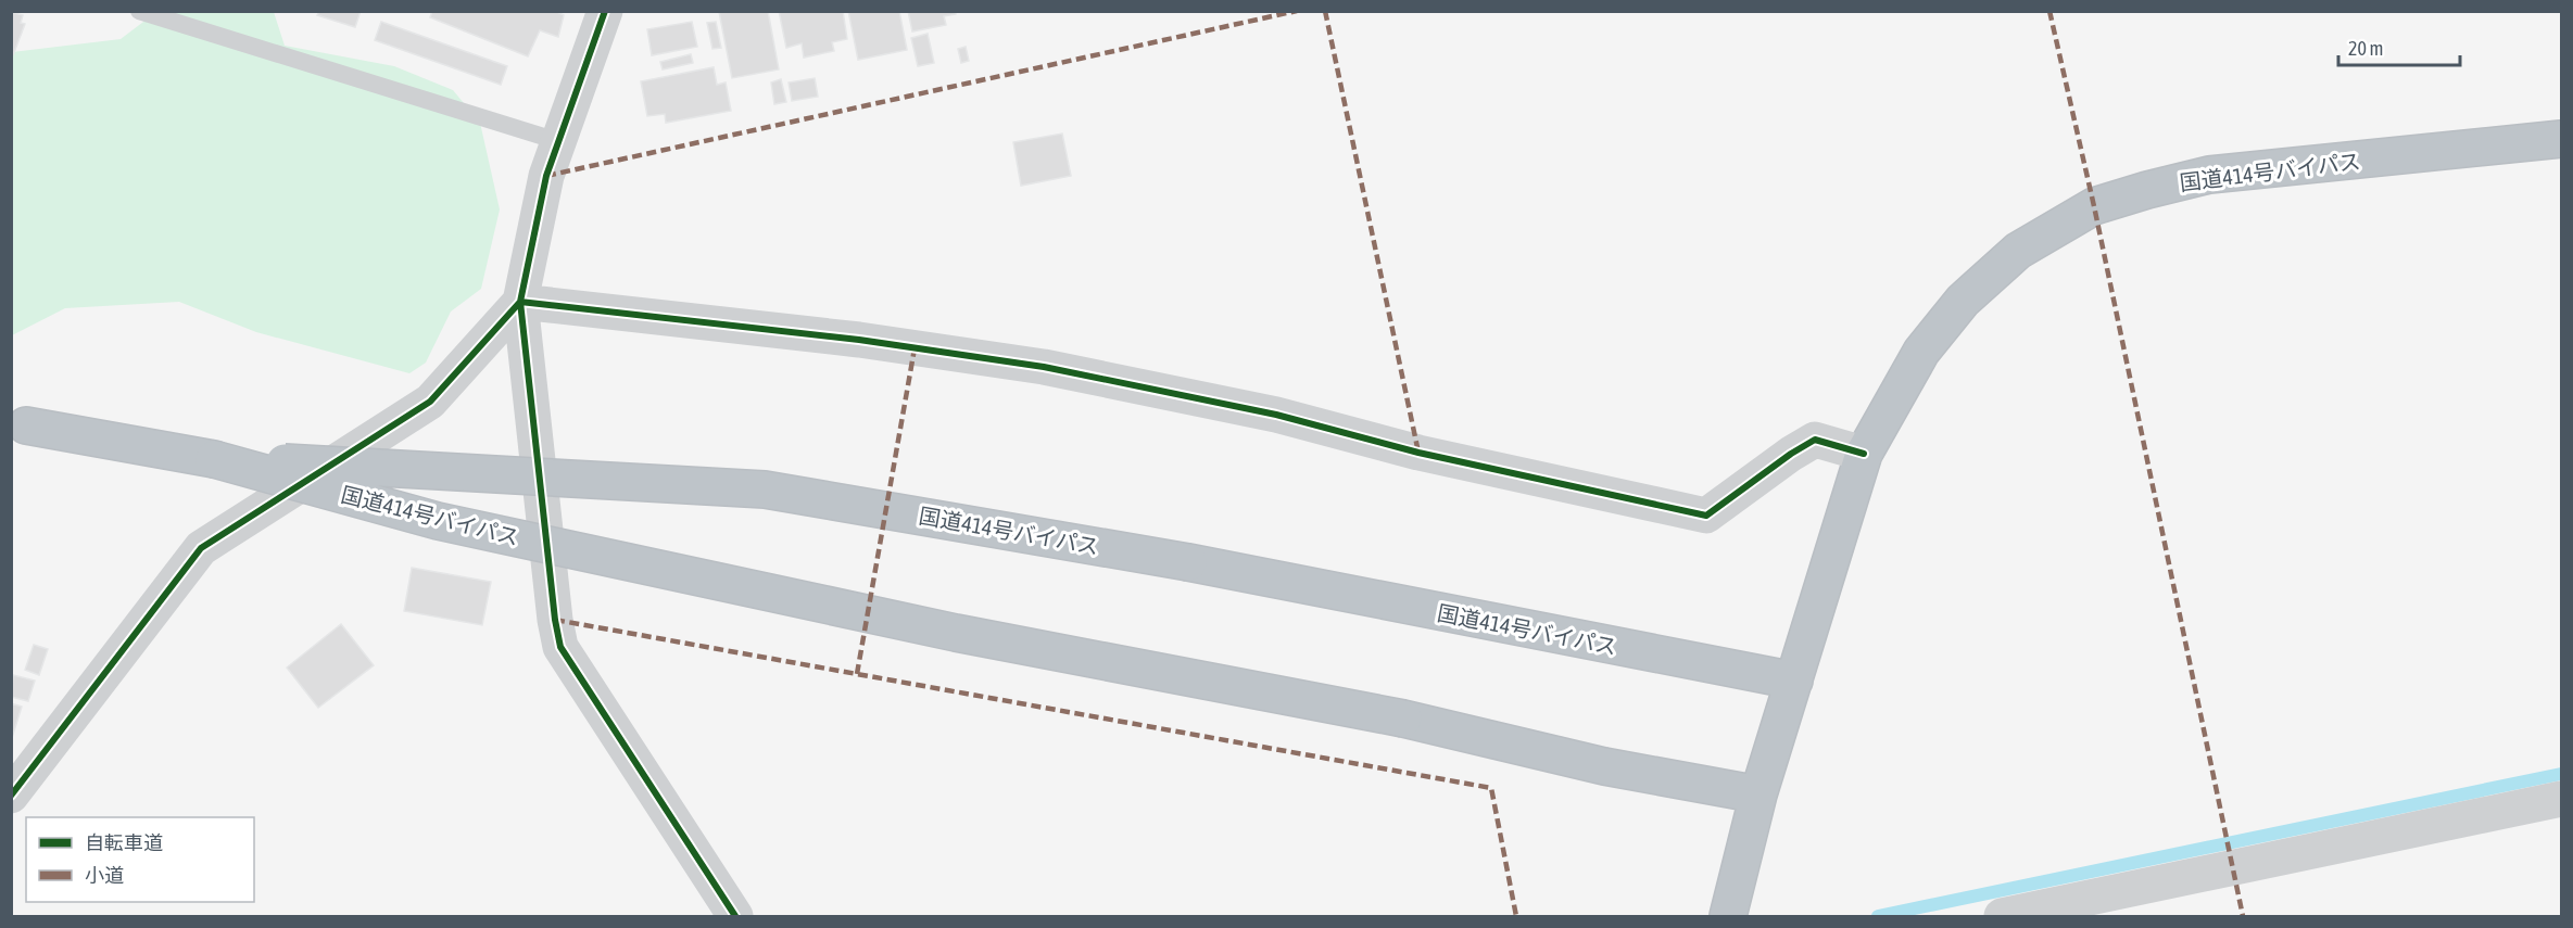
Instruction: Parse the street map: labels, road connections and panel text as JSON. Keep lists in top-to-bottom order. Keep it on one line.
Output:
{"streets":{"highway":["国道414号バイパス"]},"legend":["自転車道","小道"],"scale_bar":"20 m"}
